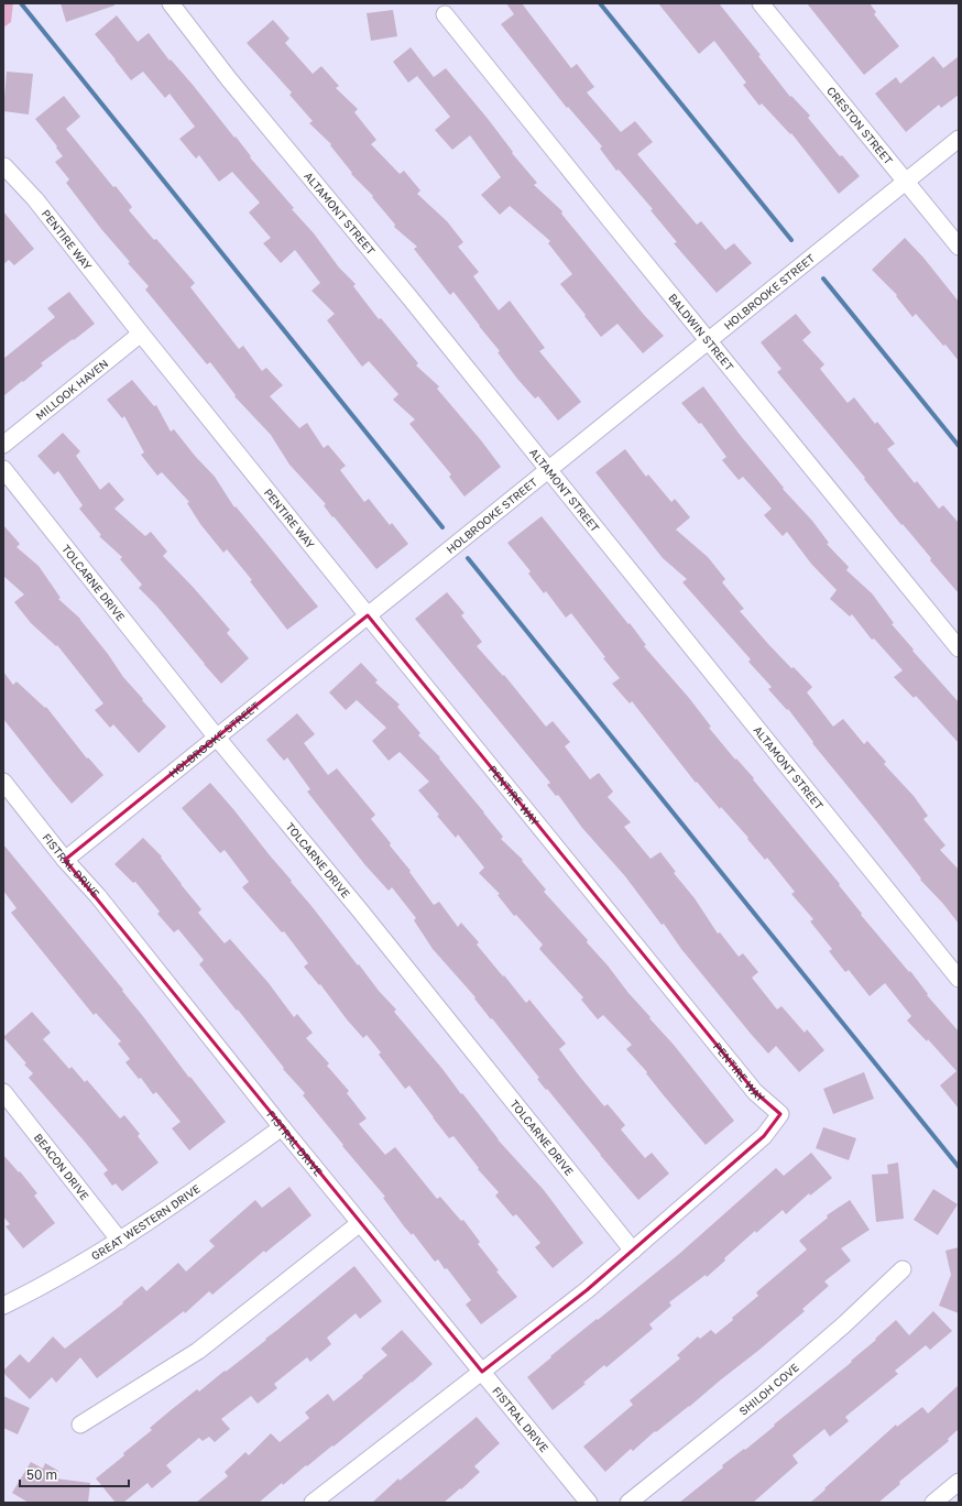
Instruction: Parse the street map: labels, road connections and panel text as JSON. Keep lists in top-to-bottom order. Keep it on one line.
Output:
{"streets":{"street":["CRESTON STREET","ALTAMONT STREET","PENTIRE WAY","HOLBROOKE STREET","BALDWIN STREET","MILLOOK HAVEN","TOLCARNE DRIVE","FISTRAL DRIVE","BEACON DRIVE","GREAT WESTERN DRIVE","SHILOH COVE"]},"crossings":[["CRESTON STREET","HOLBROOKE STREET"],["ALTAMONT STREET","HOLBROOKE STREET"],["PENTIRE WAY","HOLBROOKE STREET"],["PENTIRE WAY","MILLOOK HAVEN"],["PENTIRE WAY","TOLCARNE DRIVE"],["PENTIRE WAY","FISTRAL DRIVE"],["HOLBROOKE STREET","BALDWIN STREET"],["HOLBROOKE STREET","TOLCARNE DRIVE"],["HOLBROOKE STREET","FISTRAL DRIVE"],["FISTRAL DRIVE","GREAT WESTERN DRIVE"],["BEACON DRIVE","GREAT WESTERN DRIVE"]],"scale_bar":"50 m"}
